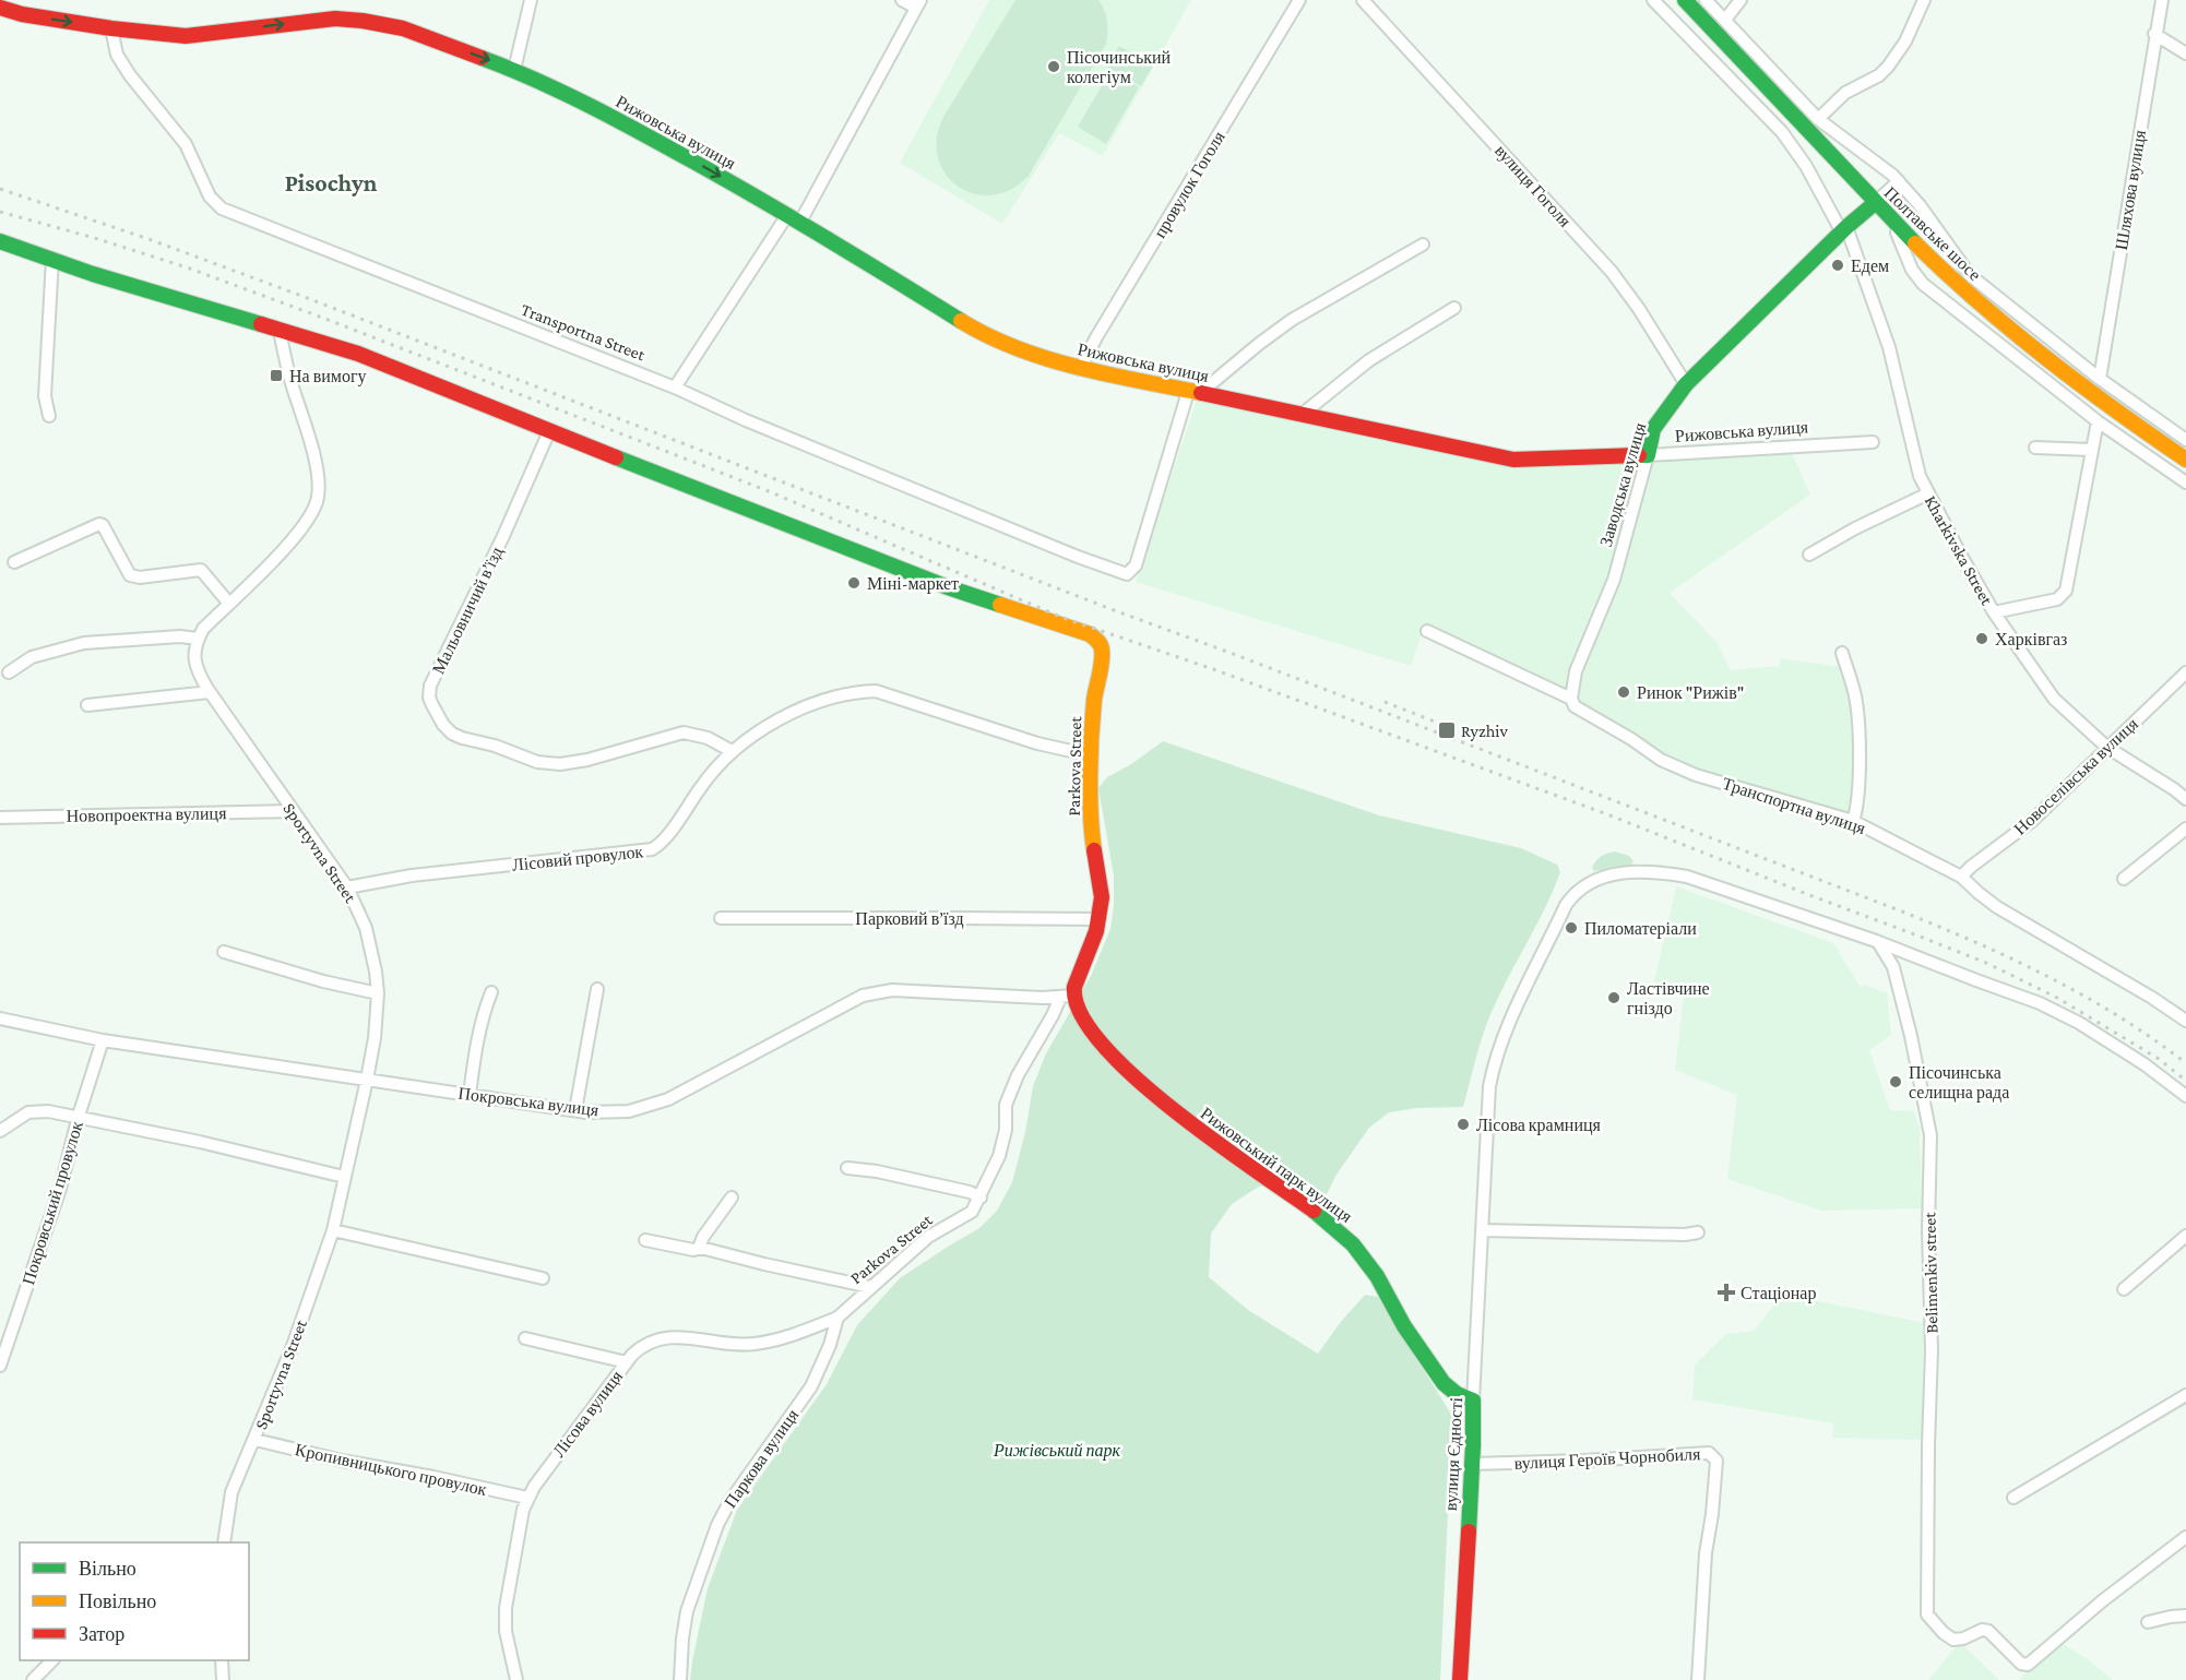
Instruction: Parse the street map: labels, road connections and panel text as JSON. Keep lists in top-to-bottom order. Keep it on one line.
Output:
{"streets":{"main road":["Рижовська вулиця","Полтавське шосе","Заводська вулиця","Parkova Street","Рижовський парк вулиця","вулиця Єдності"],"street":["провулок Гоголя","вулиця Гоголя","Шляхова вулиця","Transportna Street","Kharkivska Street","Мальовничий в’їзд","Новоселівська вулиця","Транспортна вулиця","Новопроектна вулиця","Sportyvna Street","Лісовий провулок","Парковий в’їзд","Покровська вулиця","Покровський провулок","Belimenkiv street","Лісова вулиця","Паркова вулиця","вулиця Героїв Чорнобиля","Кропивницького провулок"]},"crossings":[["Рижовська вулиця","провулок Гоголя"],["Рижовська вулиця","Transportna Street"],["Рижовська вулиця","Заводська вулиця"],["вулиця Гоголя","Заводська вулиця"],["Полтавське шосе","Заводська вулиця"],["Заводська вулиця","Kharkivska Street"],["Заводська вулиця","Транспортна вулиця"],["Kharkivska Street","Новоселівська вулиця"],["Мальовничий в’їзд","Parkova Street"],["Мальовничий в’їзд","Лісовий провулок"],["Parkova Street","Лісовий провулок"],["Parkova Street","Парковий в’їзд"],["Parkova Street","Покровська вулиця"],["Parkova Street","Рижовський парк вулиця"],["Parkova Street","Лісова вулиця"],["Parkova Street","Паркова вулиця"],["Новоселівська вулиця","Транспортна вулиця"],["Новопроектна вулиця","Sportyvna Street"],["Sportyvna Street","Лісовий провулок"],["Sportyvna Street","Покровська вулиця"],["Sportyvna Street","Кропивницького провулок"],["Покровська вулиця","Рижовський парк вулиця"],["Покровська вулиця","Покровський провулок"],["Рижовський парк вулиця","вулиця Єдності"],["Belimenkiv street","вулиця Єдності"],["Лісова вулиця","Паркова вулиця"],["Лісова вулиця","Кропивницького провулок"],["вулиця Єдності","вулиця Героїв Чорнобиля"]],"one_way":["Рижовська вулиця"],"districts":["Pisochyn"],"parks":["Рижівський парк"],"places":{"other":["Пісочинський колегіум","Едем","Міні-маркет","Харківгаз","Ринок \"Рижів\"","Пиломатеріали","Ластівчине гніздо","Пісочинська селищна рада","Лісова крамниця"],"transit":["На вимогу","Ryzhiv"],"health":["Стаціонар"]},"legend":["Вільно","Повільно","Затор"]}
